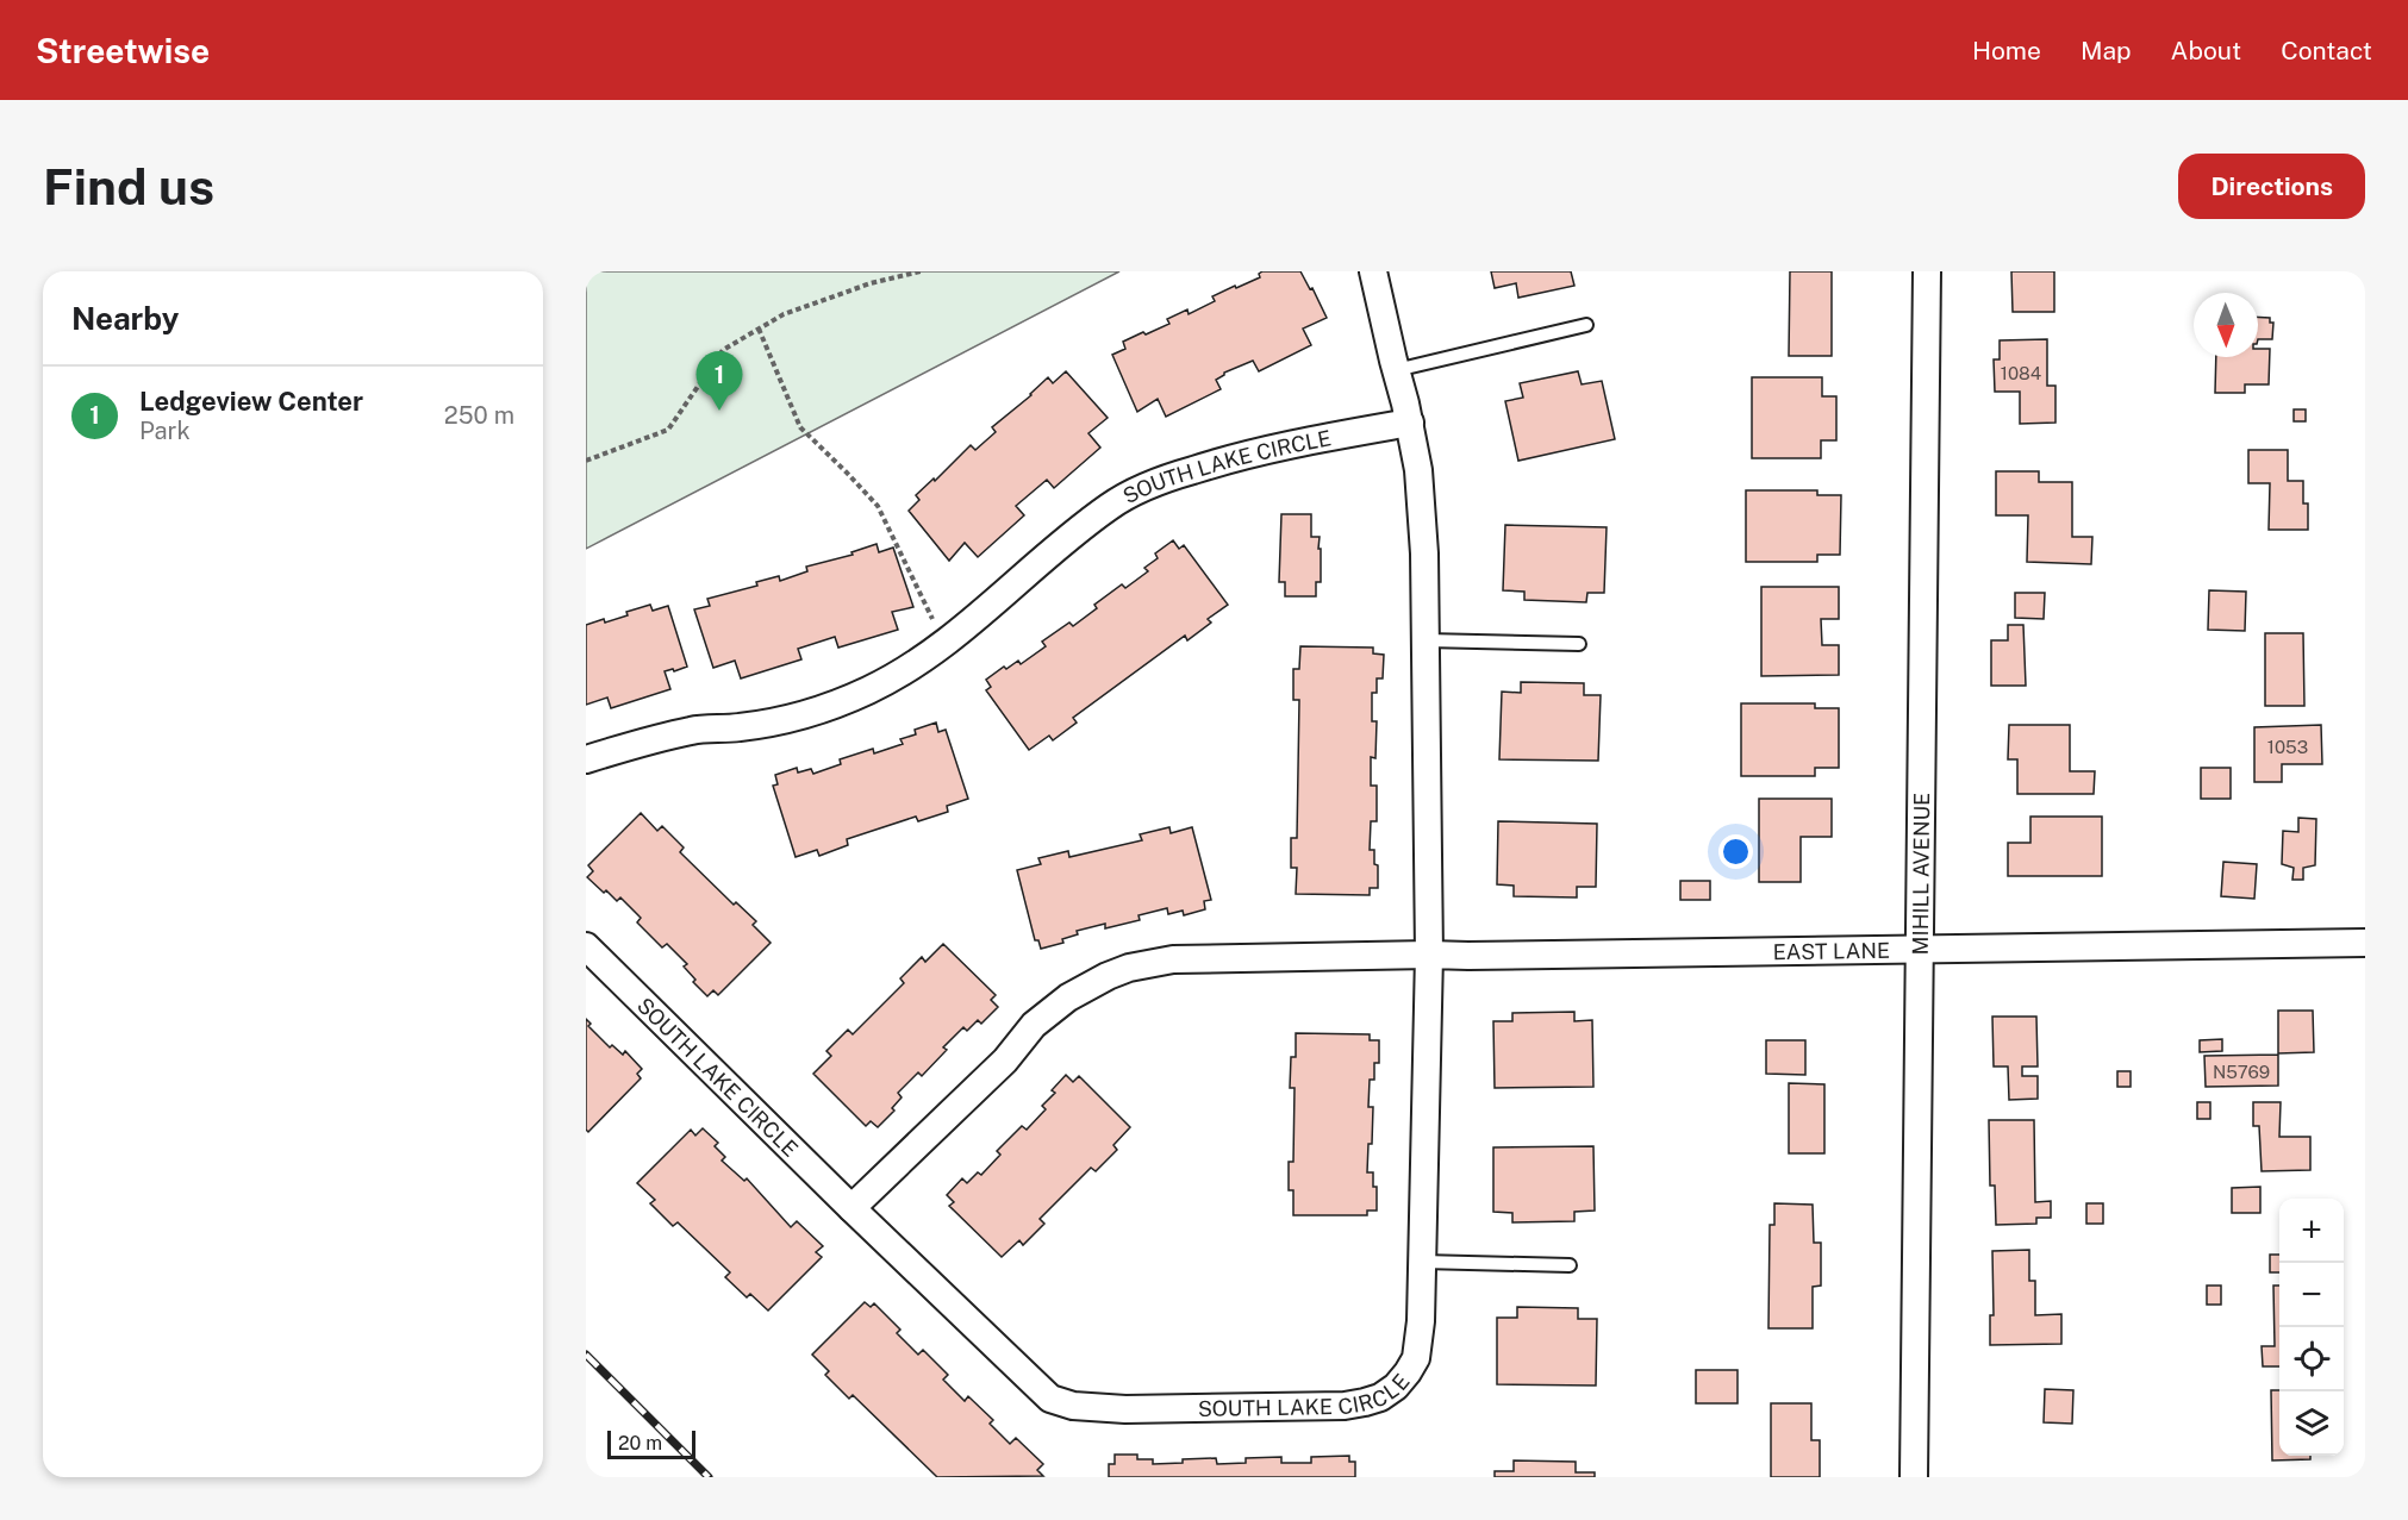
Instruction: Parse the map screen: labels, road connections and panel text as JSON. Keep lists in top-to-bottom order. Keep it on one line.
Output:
{"streets":{"street":["SOUTH LAKE CIRCLE","MIHILL AVENUE","EAST LANE"]},"crossings":[["SOUTH LAKE CIRCLE","EAST LANE"],["MIHILL AVENUE","EAST LANE"]],"house_numbers":["1084","1053","N5769"],"scale_bar":"20 m","north":"bottom","page":{"header":"Streetwise","nav":["Home","Map","About","Contact"],"buttons":"Directions","title":"Find us","heading":"Nearby","pins":"1","list":[{"mark":"1","name":"Ledgeview Center","note":"Park","value":"250 m"}],"map_buttons":["+","−"],"scale":"20 m"}}
